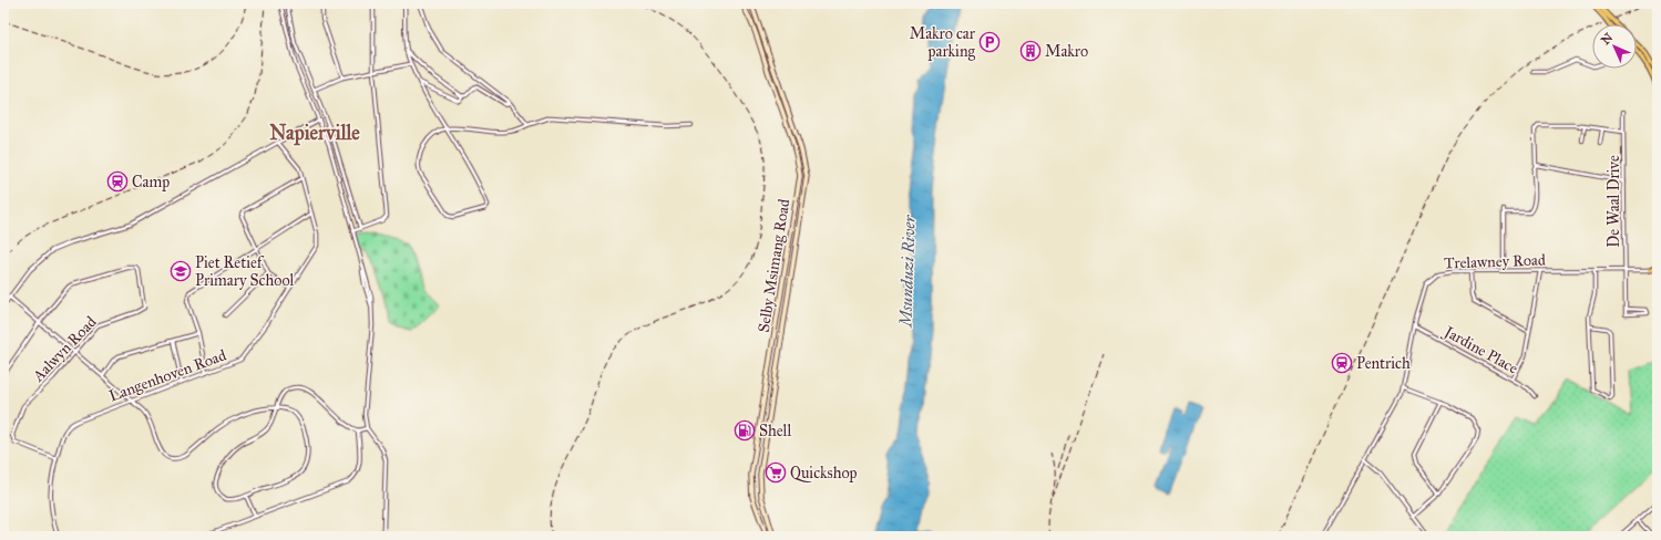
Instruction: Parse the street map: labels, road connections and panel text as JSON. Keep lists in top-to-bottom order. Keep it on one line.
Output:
{"streets":{"main road":["Selby Msimang Road"],"street":["De Waal Drive","Trelawney Road","Aalwyn Road","Jardine Place","Langenhoven Road"]},"crossings":[["De Waal Drive","Trelawney Road"],["Trelawney Road","Jardine Place"],["Aalwyn Road","Langenhoven Road"]],"districts":["Napierville"],"water":["Msunduzi River"],"places":{"parking":["Makro car parking"],"building":["Makro"],"station":["Camp","Pentrich"],"school or university":["Piet Retief Primary School"],"fuel station":["Shell"],"supermarket":["Quickshop"]},"north":"top left"}
